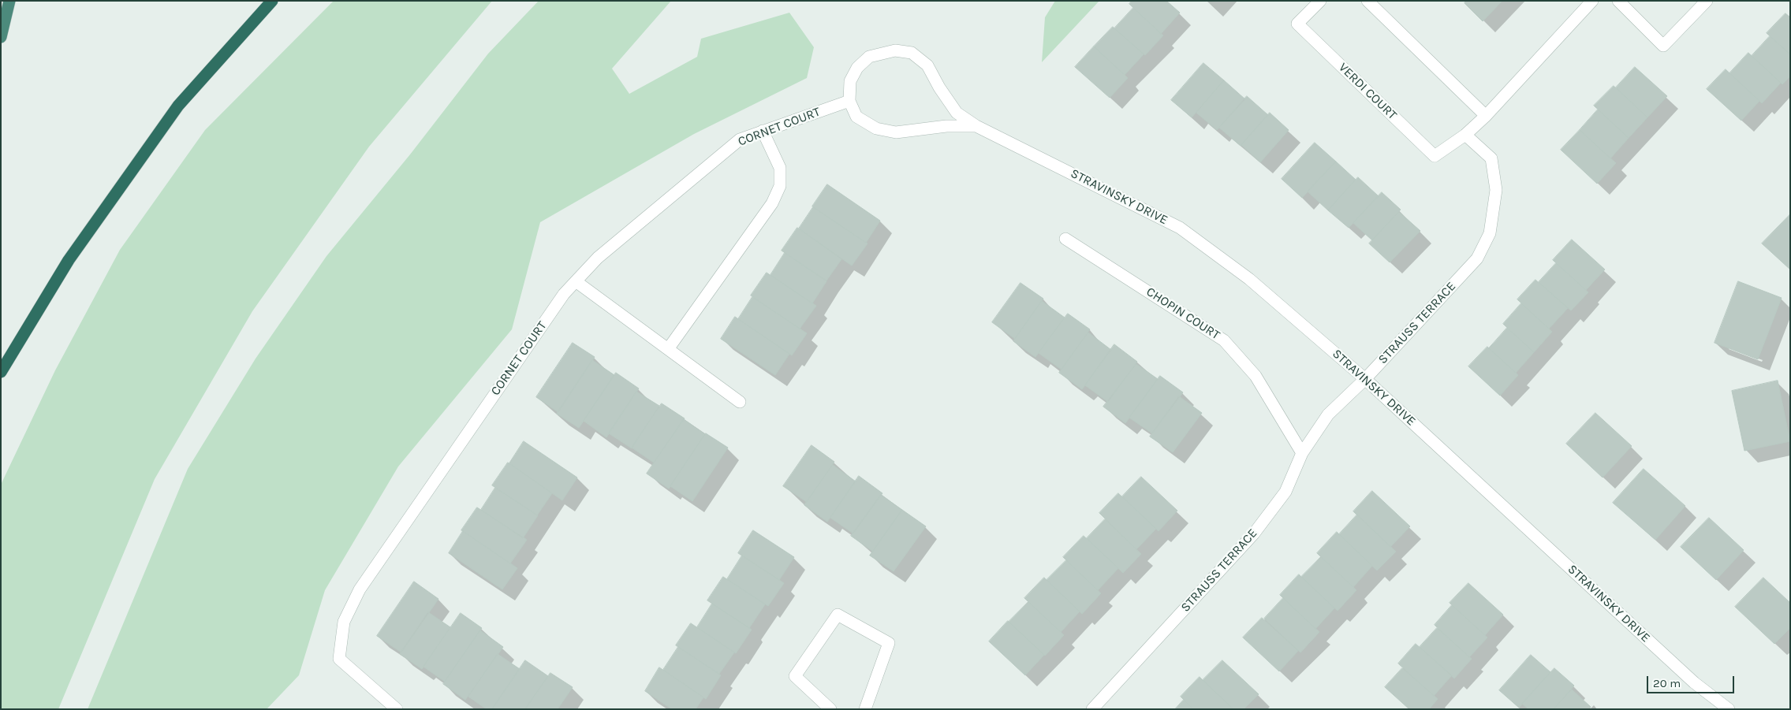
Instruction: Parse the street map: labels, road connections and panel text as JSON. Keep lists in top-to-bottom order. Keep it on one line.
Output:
{"streets":{"street":["VERDI COURT","CORNET COURT","STRAVINSKY DRIVE","CHOPIN COURT","STRAUSS TERRACE"]},"crossings":[["VERDI COURT","STRAUSS TERRACE"],["CORNET COURT","STRAVINSKY DRIVE"],["STRAVINSKY DRIVE","STRAUSS TERRACE"],["CHOPIN COURT","STRAUSS TERRACE"]],"scale_bar":"20 m"}
